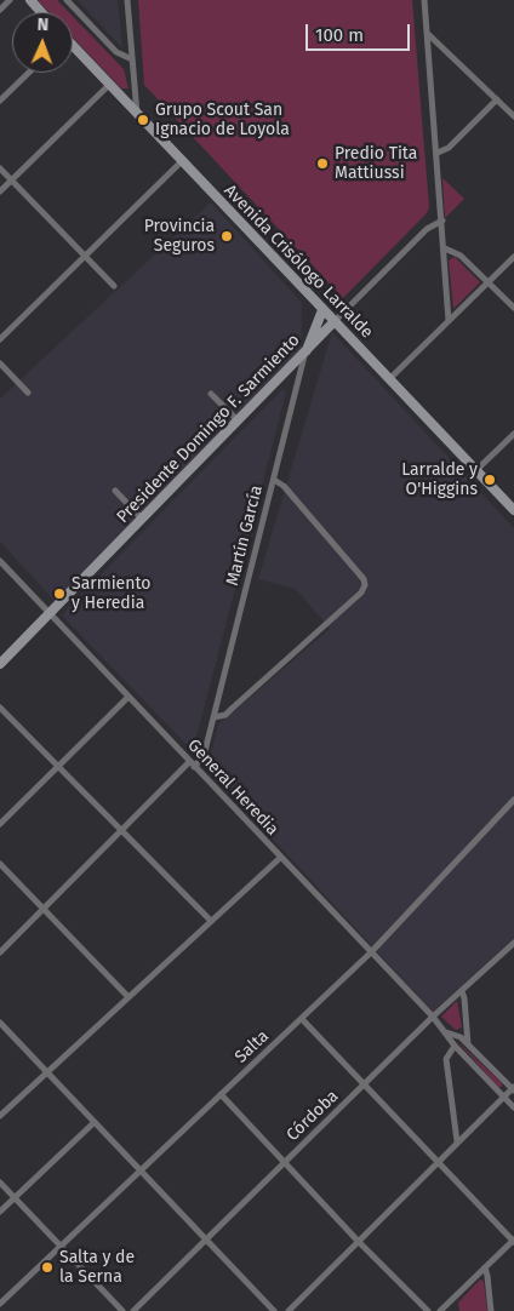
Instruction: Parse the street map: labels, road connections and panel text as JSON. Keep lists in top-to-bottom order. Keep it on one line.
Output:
{"streets":{"main road":["Avenida Crisólogo Larralde","Presidente Domingo F. Sarmiento","Martín García"],"street":["General Heredia","Salta","Córdoba"]},"crossings":[["Avenida Crisólogo Larralde","Presidente Domingo F. Sarmiento"],["Avenida Crisólogo Larralde","Martín García"],["Presidente Domingo F. Sarmiento","Martín García"],["Presidente Domingo F. Sarmiento","General Heredia"],["Martín García","General Heredia"],["General Heredia","Salta"],["General Heredia","Córdoba"]],"places":["Grupo Scout San Ignacio de Loyola","Predio Tita Mattiussi","Provincia Seguros","Larralde y O'Higgins","Sarmiento y Heredia","Salta y de la Serna"],"scale_bar":"100 m","north":"top"}
